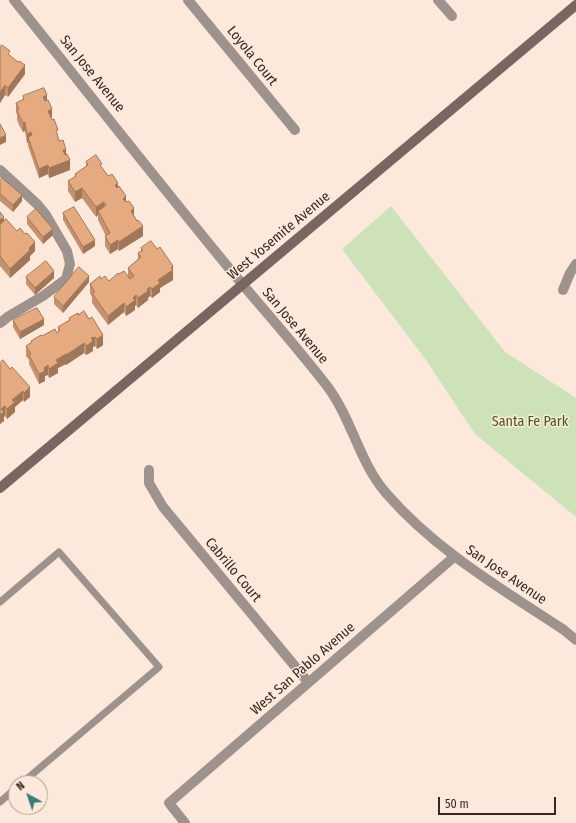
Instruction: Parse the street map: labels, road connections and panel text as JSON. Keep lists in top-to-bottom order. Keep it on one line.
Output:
{"streets":{"main road":["West Yosemite Avenue"],"street":["Loyola Court","San Jose Avenue","Cabrillo Court","West San Pablo Avenue"]},"crossings":[["San Jose Avenue","West Yosemite Avenue"],["San Jose Avenue","West San Pablo Avenue"],["Cabrillo Court","West San Pablo Avenue"]],"parks":["Santa Fe Park"],"scale_bar":"50 m","north":"top left"}
